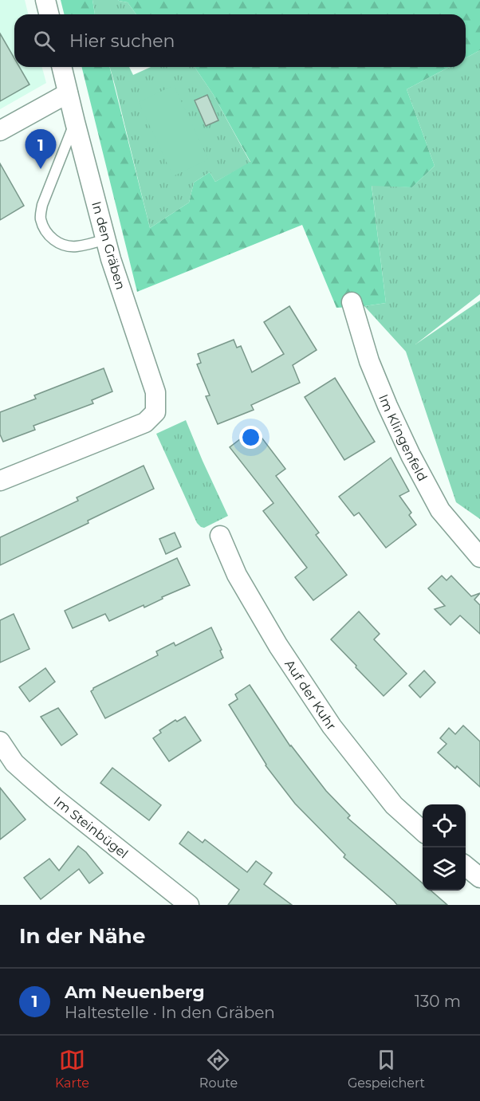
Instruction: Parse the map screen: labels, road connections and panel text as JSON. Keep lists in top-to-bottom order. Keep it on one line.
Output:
{"streets":{"street":["In den Gräben","Im Klingenfeld","Auf der Kuhr","Im Steinbügel"]},"page":{"search":"Hier suchen","pins":"1","heading":"In der Nähe","list":[{"mark":"1","name":"Am Neuenberg","note":"Haltestelle · In den Gräben","value":"130 m"}],"nav":["Karte","Route","Gespeichert"]}}
